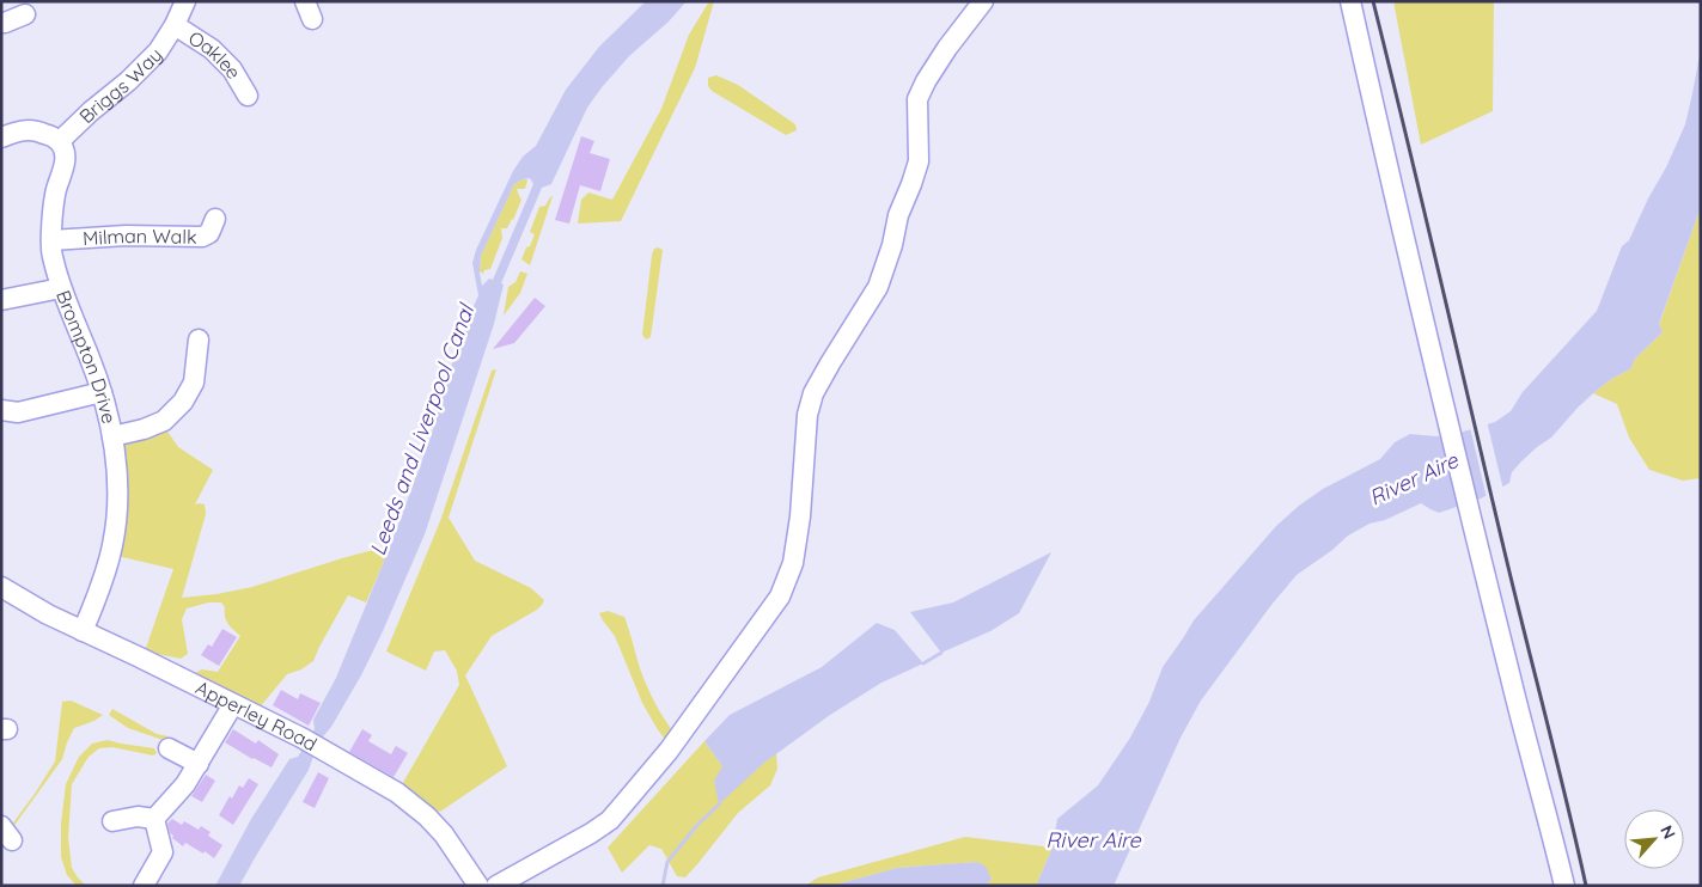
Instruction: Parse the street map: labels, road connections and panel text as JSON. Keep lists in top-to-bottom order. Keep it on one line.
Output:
{"streets":{"street":["Oaklee","Briggs Way","Milman Walk","Brompton Drive","Apperley Road"]},"crossings":[["Oaklee","Briggs Way"],["Briggs Way","Brompton Drive"],["Milman Walk","Brompton Drive"],["Brompton Drive","Apperley Road"]],"water":["Leeds and Liverpool Canal","River Aire"],"north":"top right"}
